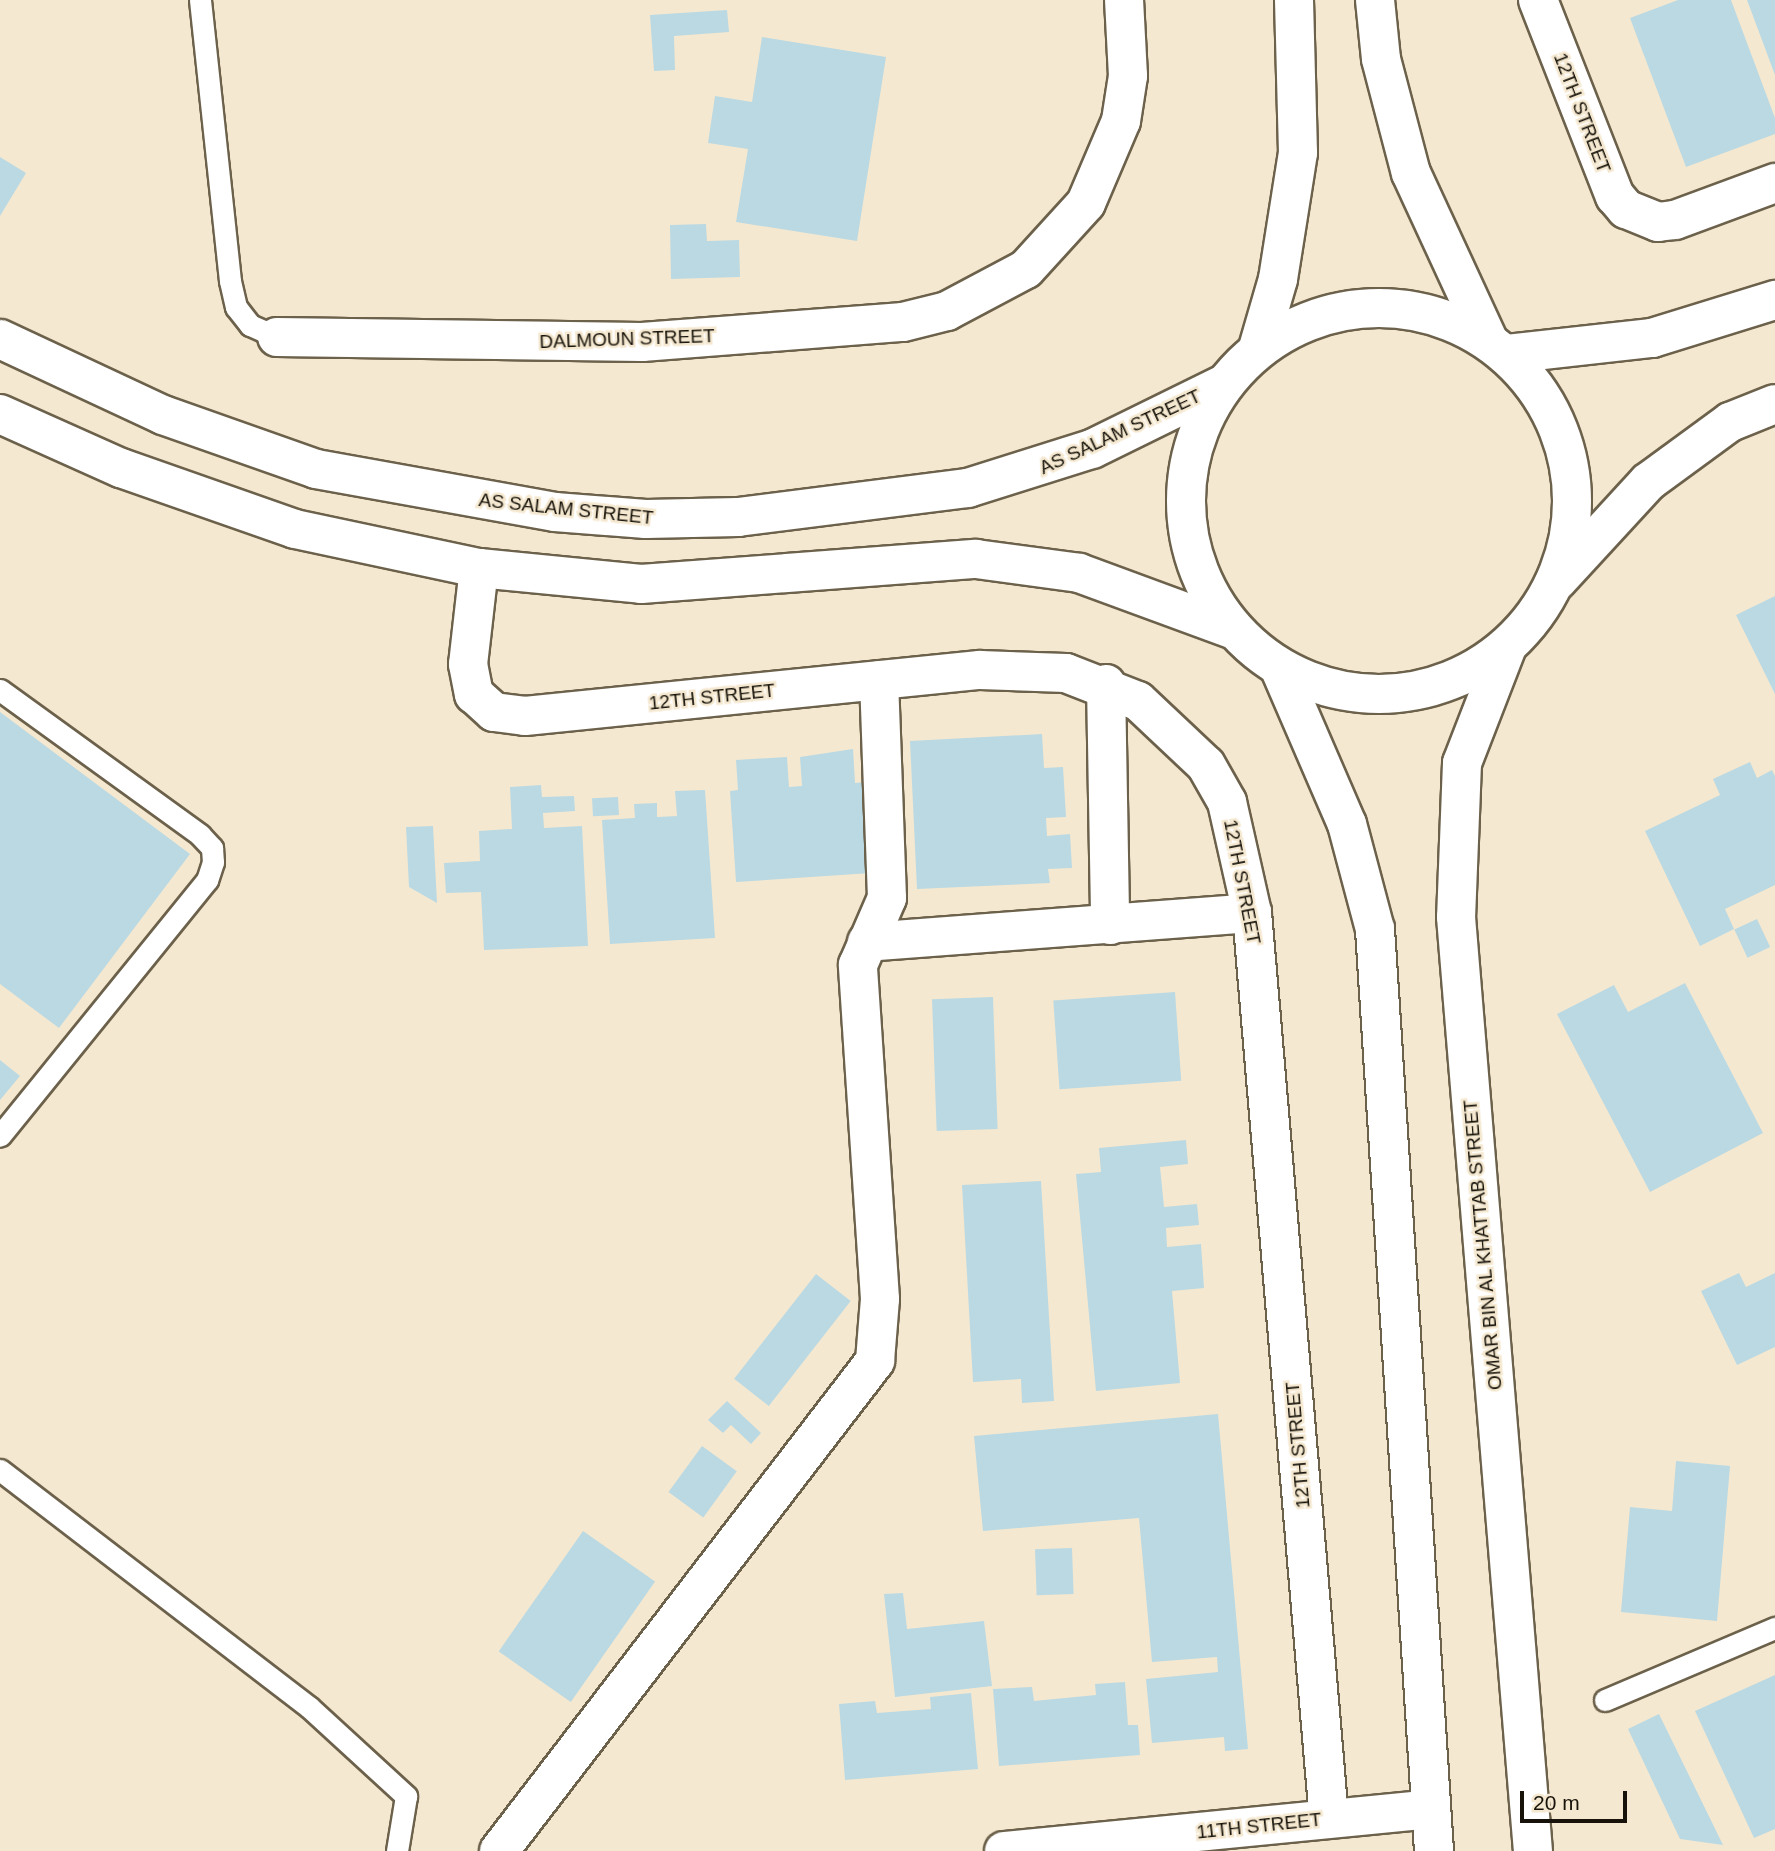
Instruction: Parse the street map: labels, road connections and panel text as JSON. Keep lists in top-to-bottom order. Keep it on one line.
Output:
{"streets":{"street":["12TH STREET","DALMOUN STREET","AS SALAM STREET","OMAR BIN AL KHATTAB STREET","11TH STREET"]},"crossings":[["12TH STREET","11TH STREET"]],"scale_bar":"20 m"}
